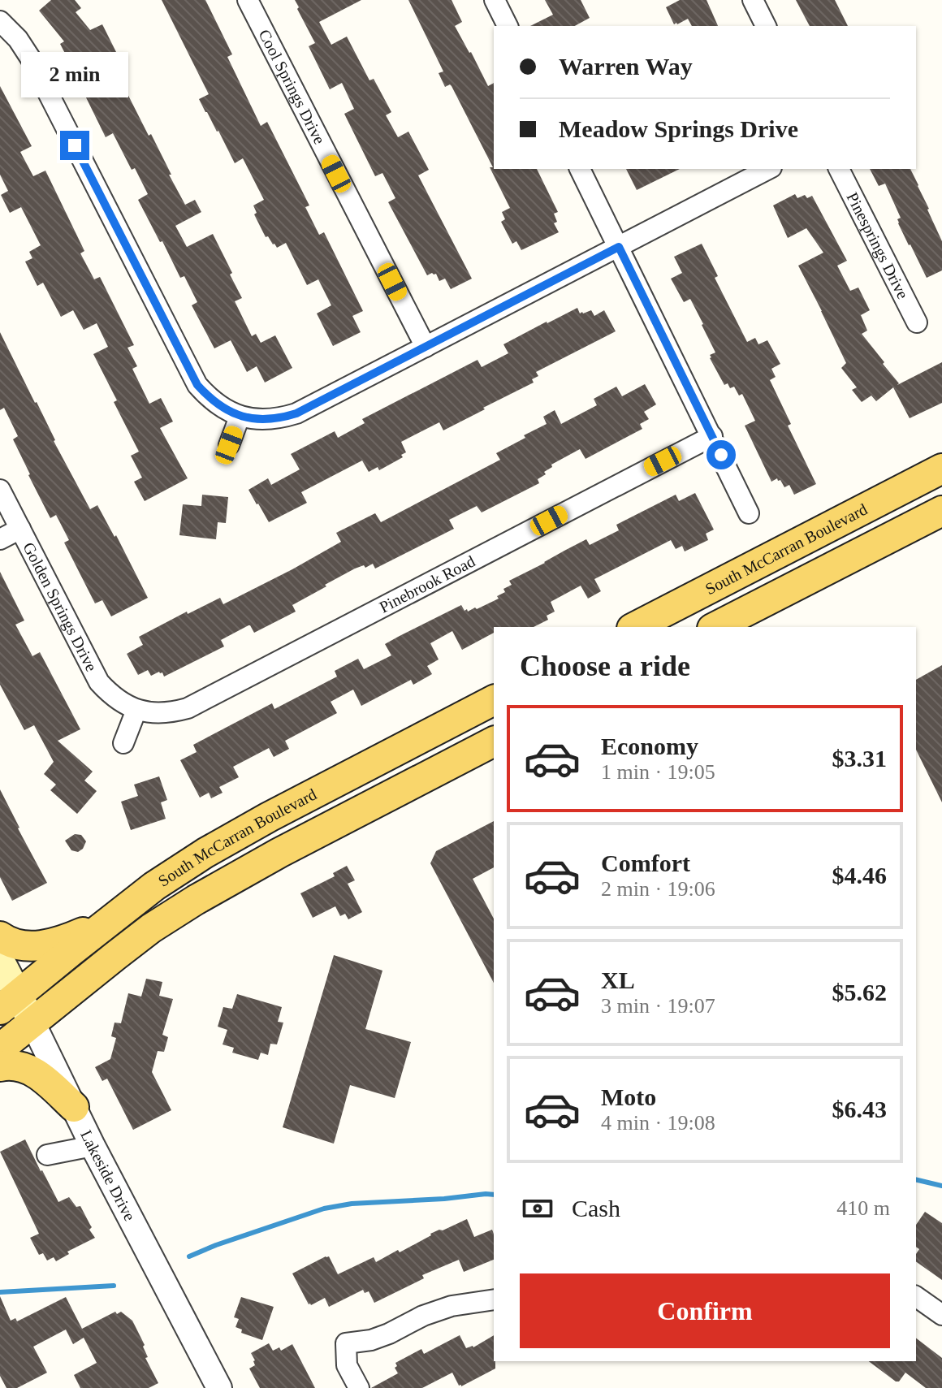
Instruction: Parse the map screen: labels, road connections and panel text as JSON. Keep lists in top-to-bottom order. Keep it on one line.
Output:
{"streets":{"main road":["South McCarran Boulevard","Lakeside Drive"],"street":["Cool Springs Drive","Pinesprings Drive","Pinebrook Road","Golden Springs Drive"]},"crossings":[["South McCarran Boulevard","Lakeside Drive"],["Pinebrook Road","Golden Springs Drive"]],"page":{"banner":["Warren Way","Meadow Springs Drive"],"bubble":"2 min","heading":"Choose a ride","list":[{"name":"Economy","note":"1 min · 19:05","value":"$3.31"},{"name":"Comfort","note":"2 min · 19:06","value":"$4.46"},{"name":"XL","note":"3 min · 19:07","value":"$5.62"},{"name":"Moto","note":"4 min · 19:08","value":"$6.43"}],"pay":["Cash","410 m"],"buttons":"Confirm"}}
